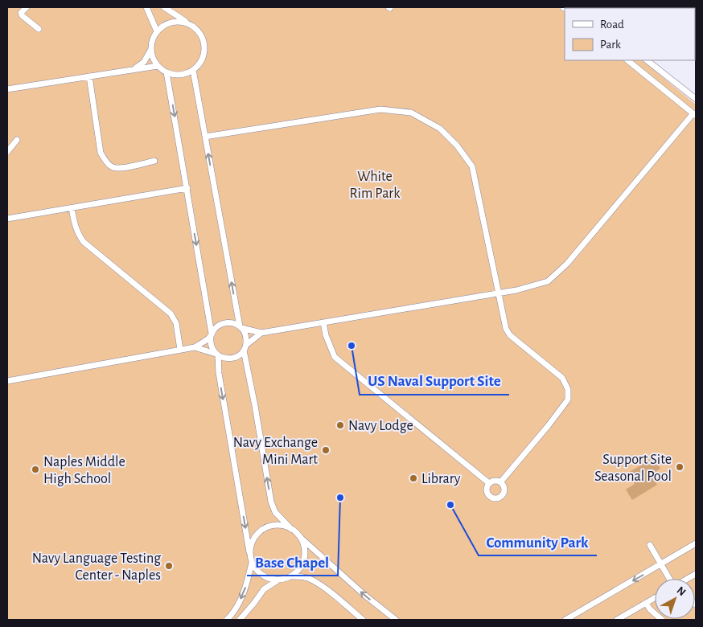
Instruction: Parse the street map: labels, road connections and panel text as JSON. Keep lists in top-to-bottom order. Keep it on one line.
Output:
{"parks":["White Rim Park"],"places":["US Naval Support Site","Navy Lodge","Navy Exchange Mini Mart","Support Site Seasonal Pool","Naples Middle High School","Library","Base Chapel","Community Park","Navy Language Testing Center - Naples"],"legend":["Road","Park"],"north":"top right"}
